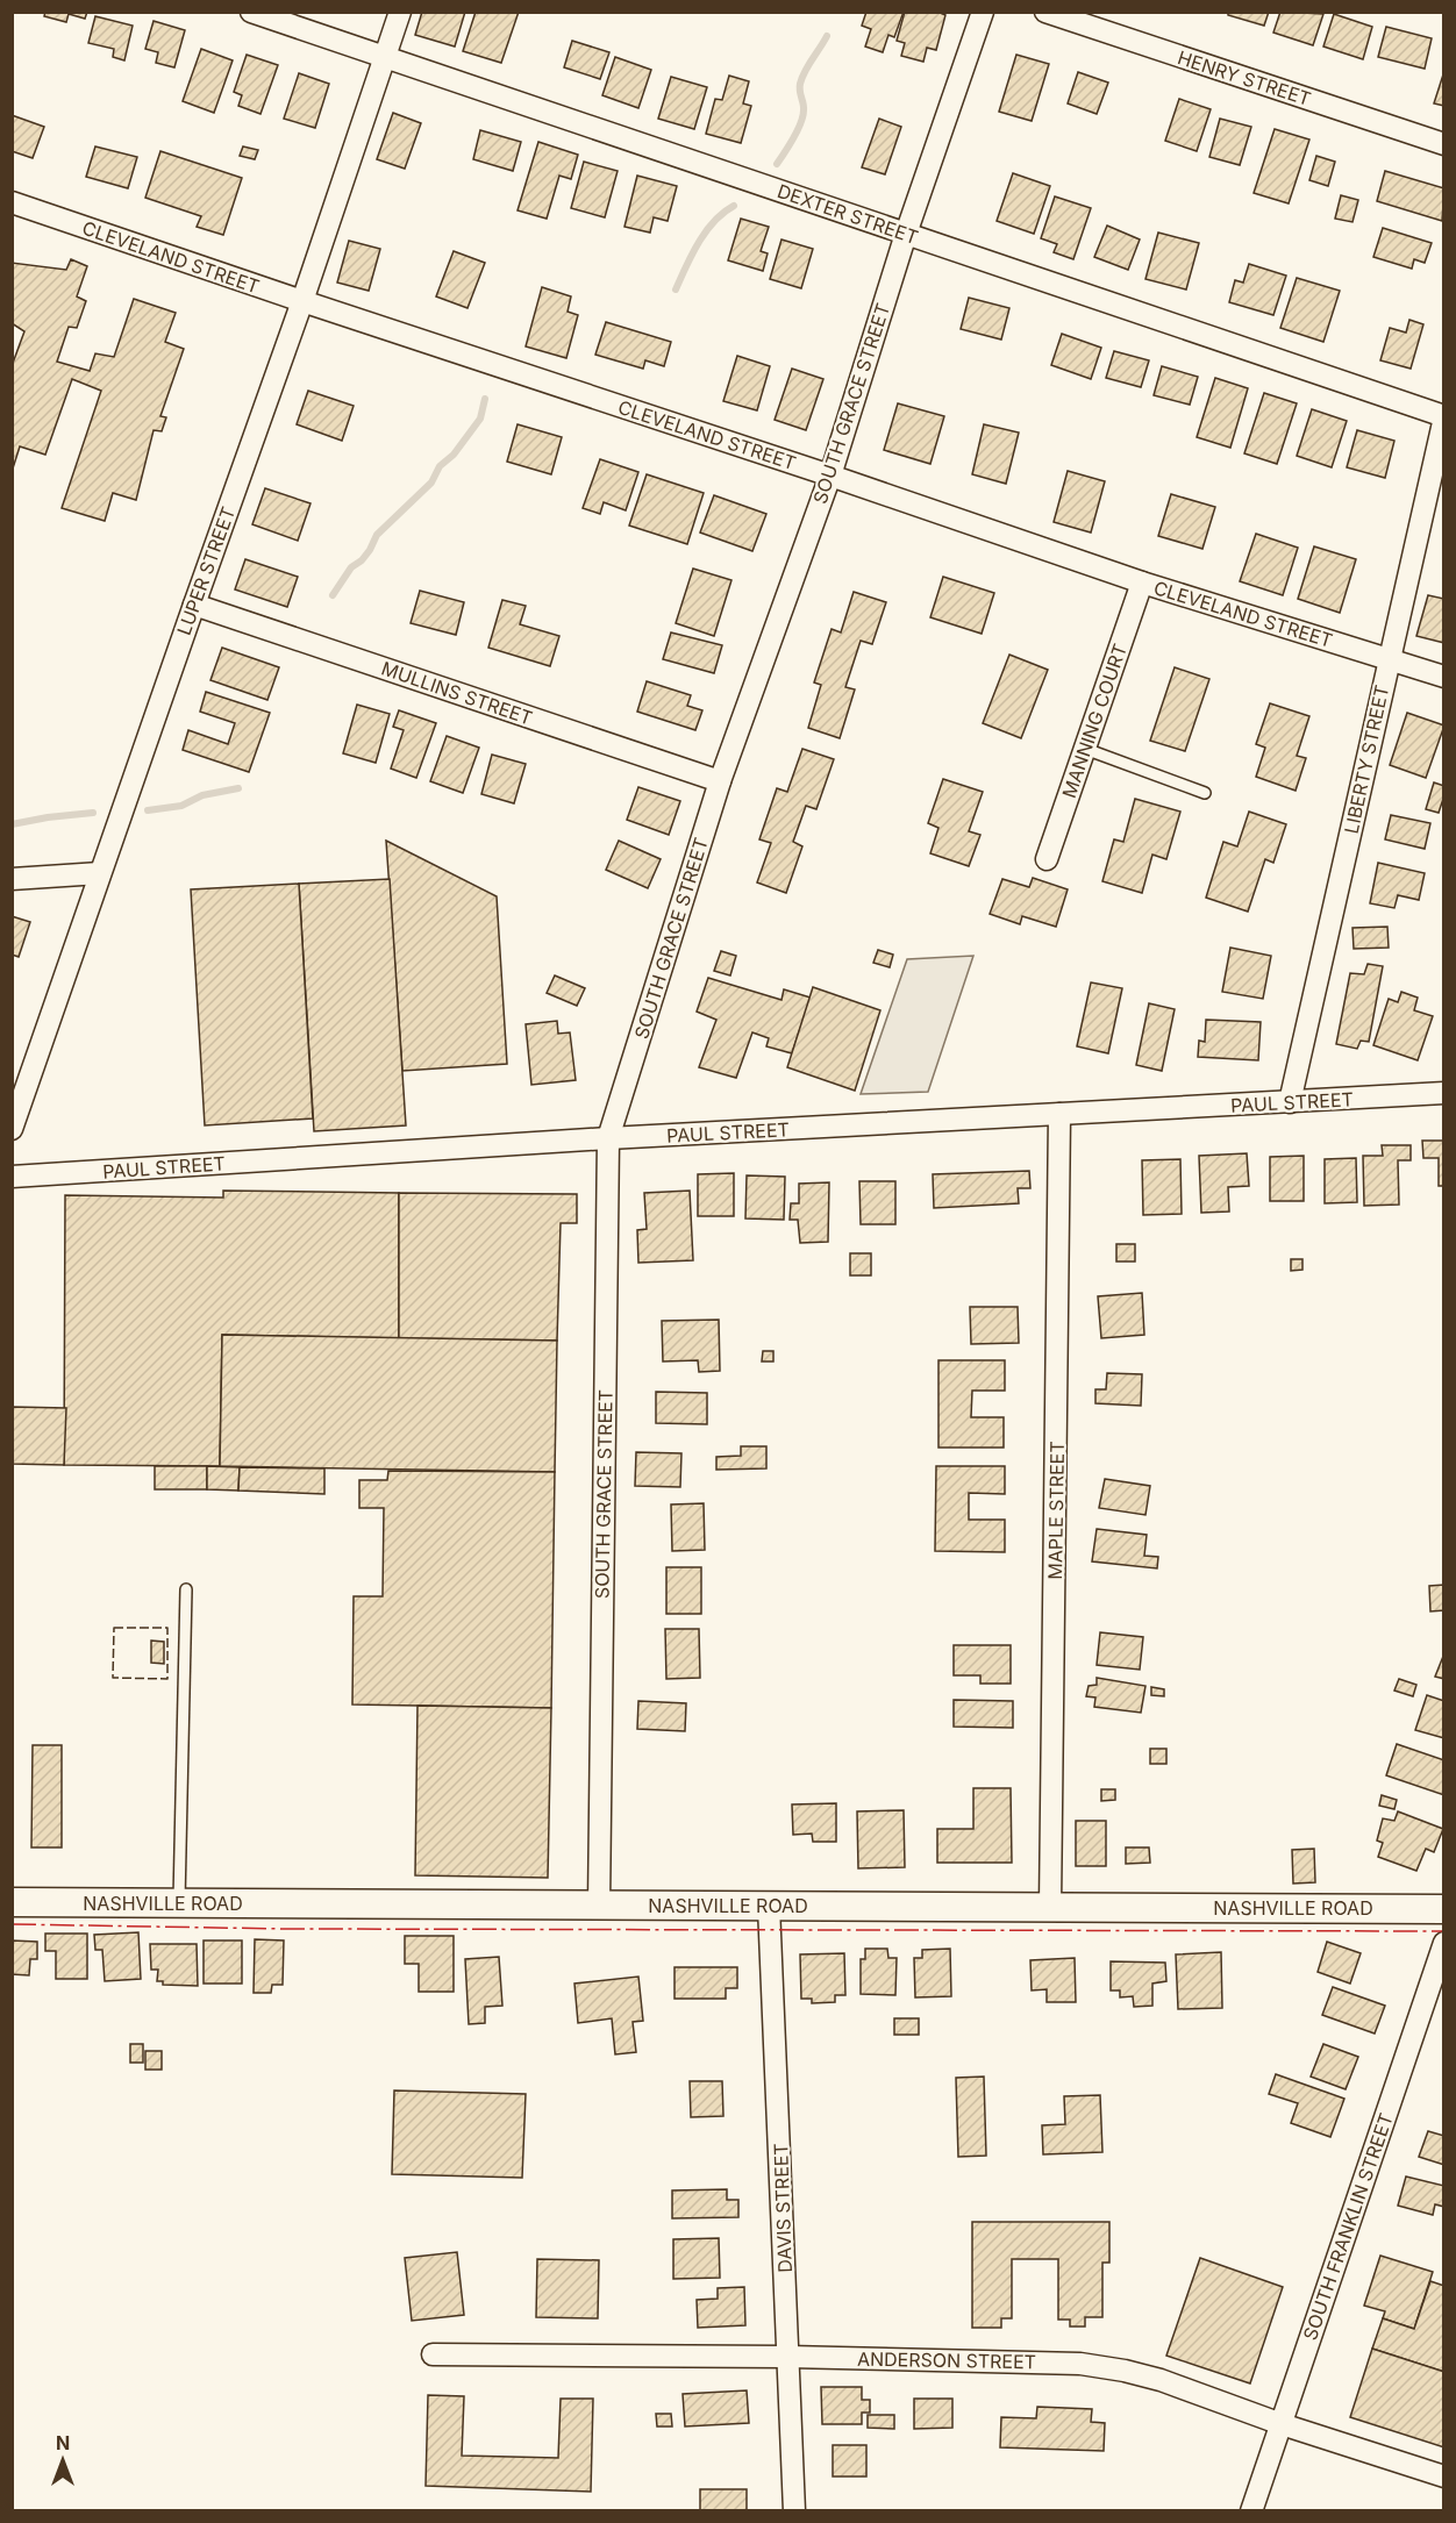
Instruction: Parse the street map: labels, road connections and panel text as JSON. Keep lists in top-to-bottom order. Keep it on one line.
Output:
{"streets":{"main road":["NASHVILLE ROAD"],"street":["HENRY STREET","DEXTER STREET","CLEVELAND STREET","SOUTH GRACE STREET","LUPER STREET","MULLINS STREET","MANNING COURT","LIBERTY STREET","PAUL STREET","MAPLE STREET","DAVIS STREET","SOUTH FRANKLIN STREET","ANDERSON STREET"]},"crossings":[["DEXTER STREET","SOUTH GRACE STREET"],["DEXTER STREET","LUPER STREET"],["DEXTER STREET","LIBERTY STREET"],["CLEVELAND STREET","SOUTH GRACE STREET"],["CLEVELAND STREET","LUPER STREET"],["CLEVELAND STREET","MANNING COURT"],["CLEVELAND STREET","LIBERTY STREET"],["SOUTH GRACE STREET","MULLINS STREET"],["SOUTH GRACE STREET","PAUL STREET"],["SOUTH GRACE STREET","NASHVILLE ROAD"],["LUPER STREET","MULLINS STREET"],["LIBERTY STREET","PAUL STREET"],["PAUL STREET","MAPLE STREET"],["MAPLE STREET","NASHVILLE ROAD"],["NASHVILLE ROAD","DAVIS STREET"],["DAVIS STREET","ANDERSON STREET"],["SOUTH FRANKLIN STREET","ANDERSON STREET"]],"north":"top"}
